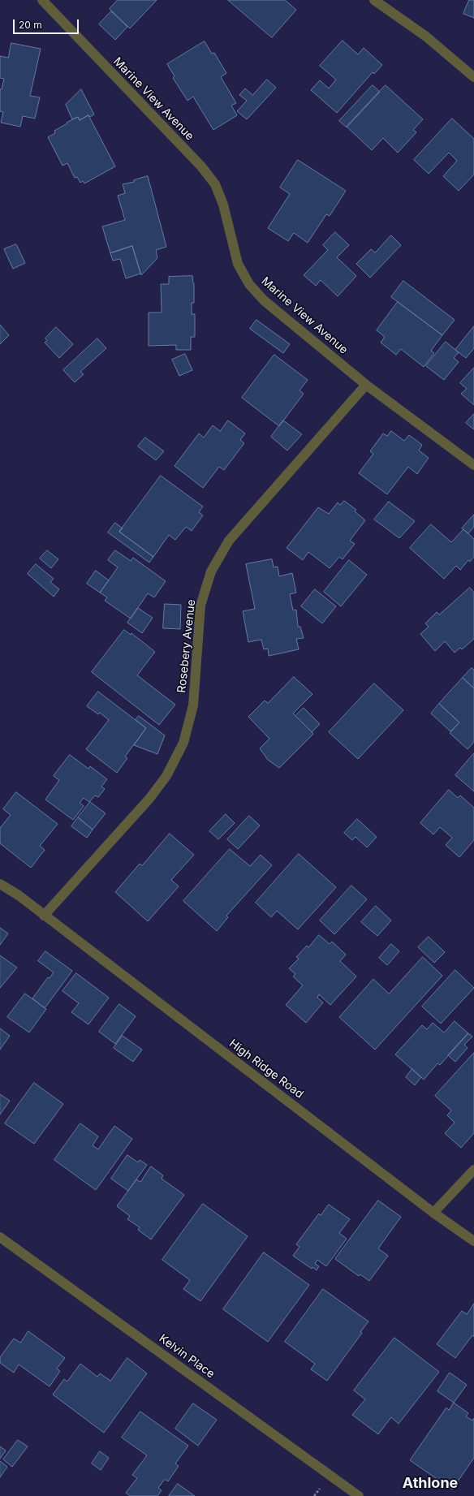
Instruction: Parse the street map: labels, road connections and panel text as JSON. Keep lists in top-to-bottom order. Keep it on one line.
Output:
{"streets":{"street":["Marine View Avenue","Rosebery Avenue","High Ridge Road","Kelvin Place"]},"crossings":[["Marine View Avenue","Rosebery Avenue"],["Rosebery Avenue","High Ridge Road"]],"districts":["Athlone"],"scale_bar":"20 m"}
